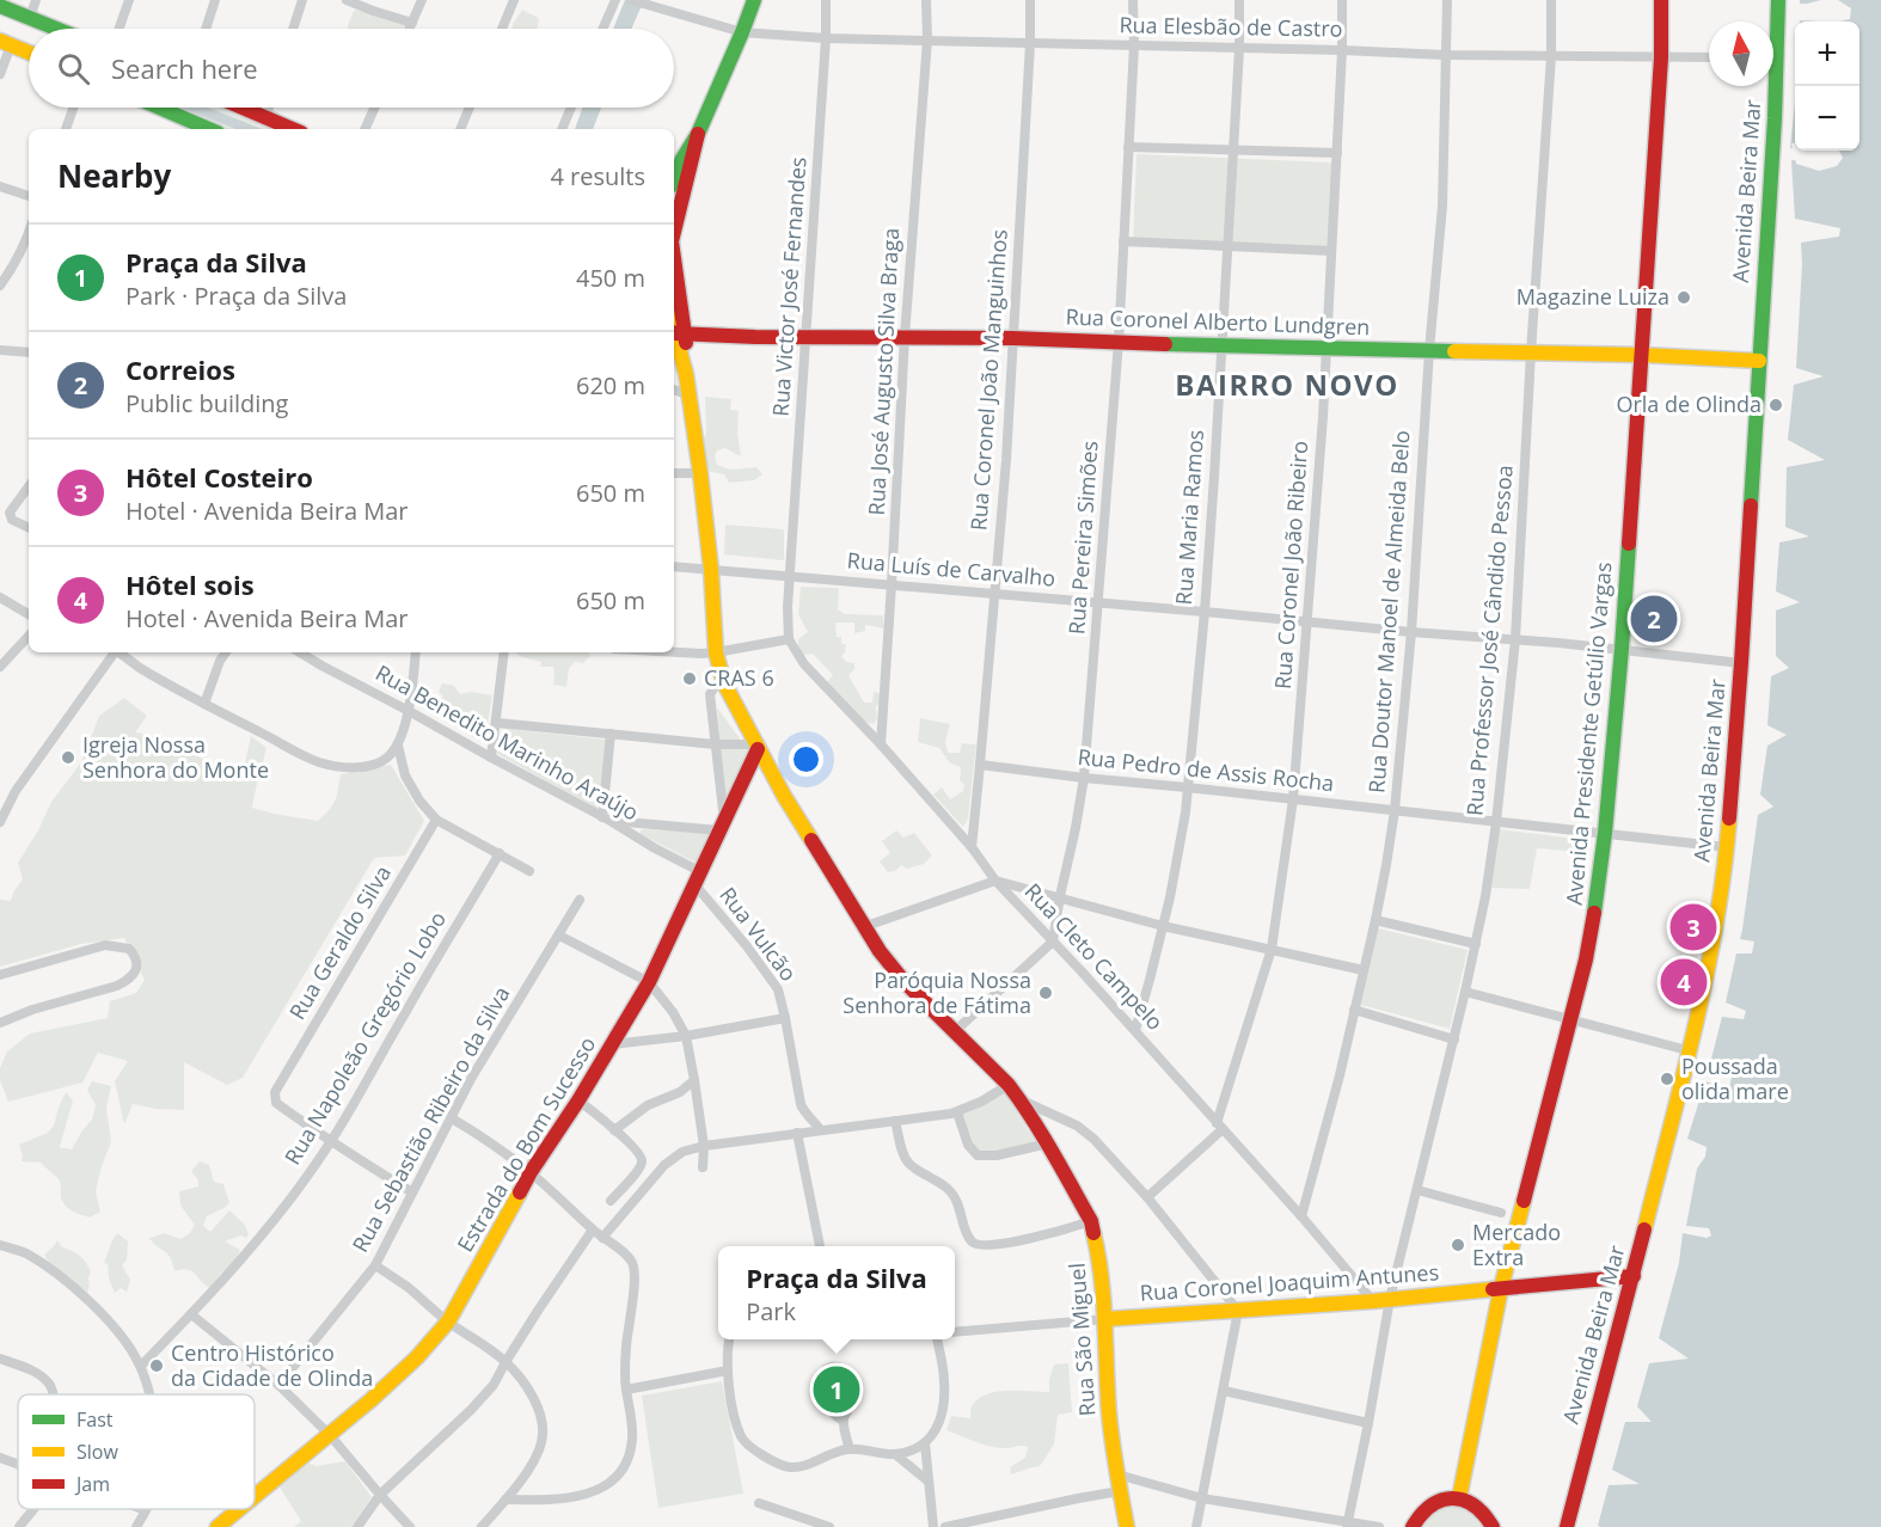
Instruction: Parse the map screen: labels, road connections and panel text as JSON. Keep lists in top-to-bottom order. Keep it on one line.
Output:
{"streets":{"main road":["Avenida Beira Mar","Rua Coronel Alberto Lundgren","Avenida Presidente Getúlio Vargas","Estrada do Bom Sucesso","Rua Coronel Joaquim Antunes","Rua São Miguel"],"street":["Rua Elesbão de Castro","Rua Victor José Fernandes","Rua José Augusto Silva Braga","Rua Coronel João Manguinhos","Rua Maria Ramos","Rua Pereira Simões","Rua Coronel João Ribeiro","Rua Luís de Carvalho","Rua Doutor Manoel de Almeida Belo","Rua Professor José Cândido Pessoa","Rua Benedito Marinho Araújo","Rua Pedro de Assis Rocha","Rua Vulcão","Rua Geraldo Silva","Rua Cleto Campelo","Rua Napoleão Gregório Lobo","Rua Sebastião Ribeiro da Silva"]},"crossings":[["Rua Elesbão de Castro","Rua Victor José Fernandes"],["Rua Elesbão de Castro","Rua José Augusto Silva Braga"],["Rua Elesbão de Castro","Rua Coronel João Manguinhos"],["Rua Elesbão de Castro","Rua Maria Ramos"],["Rua Elesbão de Castro","Rua Pereira Simões"],["Rua Elesbão de Castro","Rua Coronel João Ribeiro"],["Rua Elesbão de Castro","Rua Doutor Manoel de Almeida Belo"],["Rua Elesbão de Castro","Rua Professor José Cândido Pessoa"],["Rua Elesbão de Castro","Avenida Presidente Getúlio Vargas"],["Avenida Beira Mar","Rua Coronel Alberto Lundgren"],["Avenida Beira Mar","Rua Luís de Carvalho"],["Avenida Beira Mar","Rua Pedro de Assis Rocha"],["Avenida Beira Mar","Rua Coronel Joaquim Antunes"],["Rua Victor José Fernandes","Rua Coronel Alberto Lundgren"],["Rua Victor José Fernandes","Rua Luís de Carvalho"],["Rua Coronel Alberto Lundgren","Rua José Augusto Silva Braga"],["Rua Coronel Alberto Lundgren","Rua Coronel João Manguinhos"],["Rua Coronel Alberto Lundgren","Rua Maria Ramos"],["Rua Coronel Alberto Lundgren","Rua Pereira Simões"],["Rua Coronel Alberto Lundgren","Rua Coronel João Ribeiro"],["Rua Coronel Alberto Lundgren","Rua Doutor Manoel de Almeida Belo"],["Rua Coronel Alberto Lundgren","Rua Professor José Cândido Pessoa"],["Rua Coronel Alberto Lundgren","Avenida Presidente Getúlio Vargas"],["Rua Coronel Alberto Lundgren","Rua São Miguel"],["Rua José Augusto Silva Braga","Rua Luís de Carvalho"],["Rua José Augusto Silva Braga","Rua Cleto Campelo"],["Rua Coronel João Manguinhos","Rua Luís de Carvalho"],["Rua Coronel João Manguinhos","Rua Pedro de Assis Rocha"],["Rua Coronel João Manguinhos","Rua Cleto Campelo"],["Rua Maria Ramos","Rua Luís de Carvalho"],["Rua Maria Ramos","Rua Pedro de Assis Rocha"],["Rua Maria Ramos","Rua Cleto Campelo"],["Rua Pereira Simões","Rua Luís de Carvalho"],["Rua Pereira Simões","Rua Pedro de Assis Rocha"],["Rua Pereira Simões","Rua Cleto Campelo"],["Rua Coronel João Ribeiro","Rua Luís de Carvalho"],["Rua Coronel João Ribeiro","Rua Pedro de Assis Rocha"],["Rua Coronel João Ribeiro","Rua Cleto Campelo"],["Rua Luís de Carvalho","Rua Doutor Manoel de Almeida Belo"],["Rua Luís de Carvalho","Rua Professor José Cândido Pessoa"],["Rua Luís de Carvalho","Avenida Presidente Getúlio Vargas"],["Rua Luís de Carvalho","Rua São Miguel"],["Rua Doutor Manoel de Almeida Belo","Rua Pedro de Assis Rocha"],["Rua Doutor Manoel de Almeida Belo","Rua Cleto Campelo"],["Rua Professor José Cândido Pessoa","Rua Pedro de Assis Rocha"],["Rua Professor José Cândido Pessoa","Rua Coronel Joaquim Antunes"],["Avenida Presidente Getúlio Vargas","Rua Pedro de Assis Rocha"],["Avenida Presidente Getúlio Vargas","Rua Coronel Joaquim Antunes"],["Rua Benedito Marinho Araújo","Estrada do Bom Sucesso"],["Rua Vulcão","Estrada do Bom Sucesso"],["Rua Geraldo Silva","Rua Napoleão Gregório Lobo"],["Rua Cleto Campelo","Rua Coronel Joaquim Antunes"],["Estrada do Bom Sucesso","Rua São Miguel"],["Rua Coronel Joaquim Antunes","Rua São Miguel"]],"districts":["BAIRRO NOVO"],"places":["Magazine Luiza","Orla de Olinda","CRAS 6","Igreja Nossa Senhora do Monte","Paróquia Nossa Senhora de Fátima","Poussada olida mare","Mercado Extra","Centro Histórico da Cidade de Olinda"],"legend":["Fast","Slow","Jam"],"north":"top","page":{"map_buttons":["+","−"],"search":"Search here","heading":["Nearby","4 results"],"list":[{"mark":"1","name":"Praça da Silva","note":"Park · Praça da Silva","value":"450 m"},{"mark":"2","name":"Correios","note":"Public building","value":"620 m"},{"mark":"3","name":"Hôtel Costeiro","note":"Hotel · Avenida Beira Mar","value":"650 m"},{"mark":"4","name":"Hôtel sois","note":"Hotel · Avenida Beira Mar","value":"650 m"}],"pins":["2","3","4","1"],"popup":["Praça da Silva","Park"]}}
